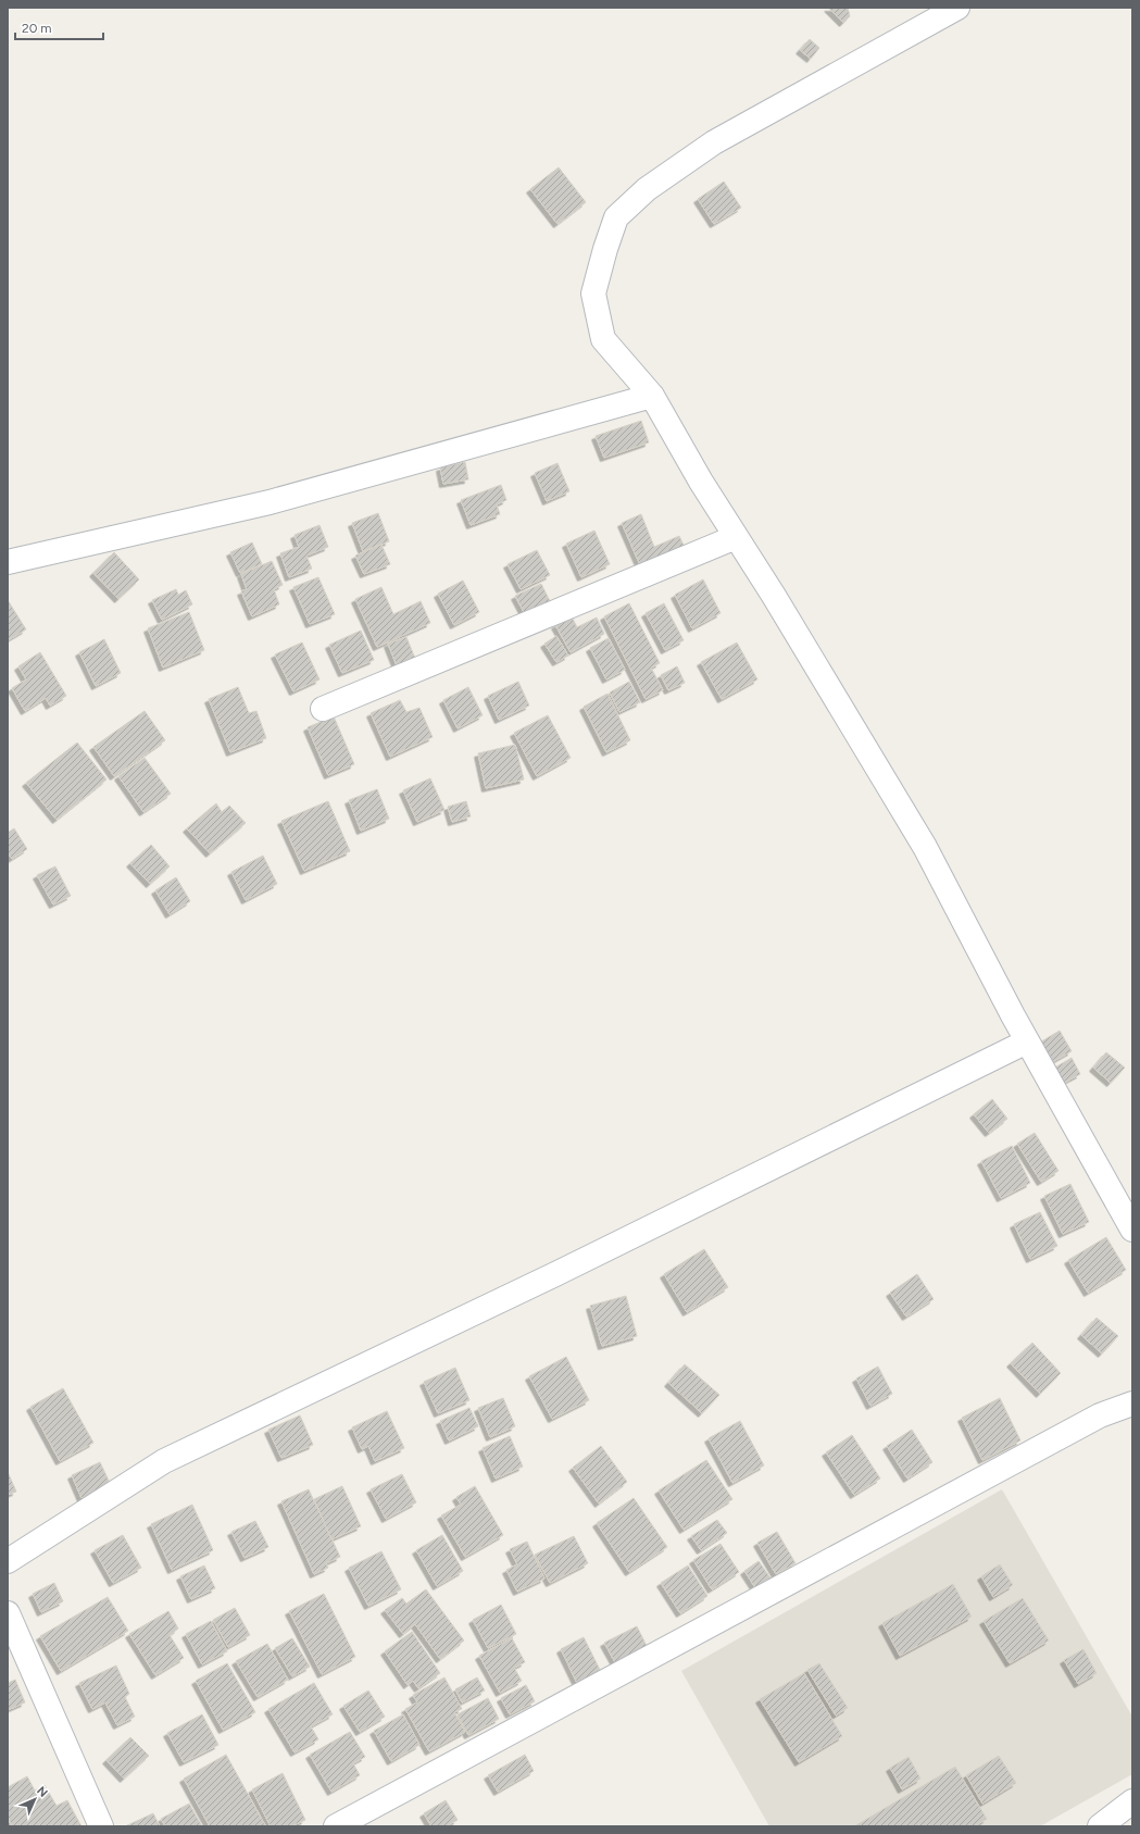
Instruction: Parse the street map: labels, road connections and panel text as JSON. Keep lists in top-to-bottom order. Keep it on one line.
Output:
{"scale_bar":"20 m","north":"top right"}
